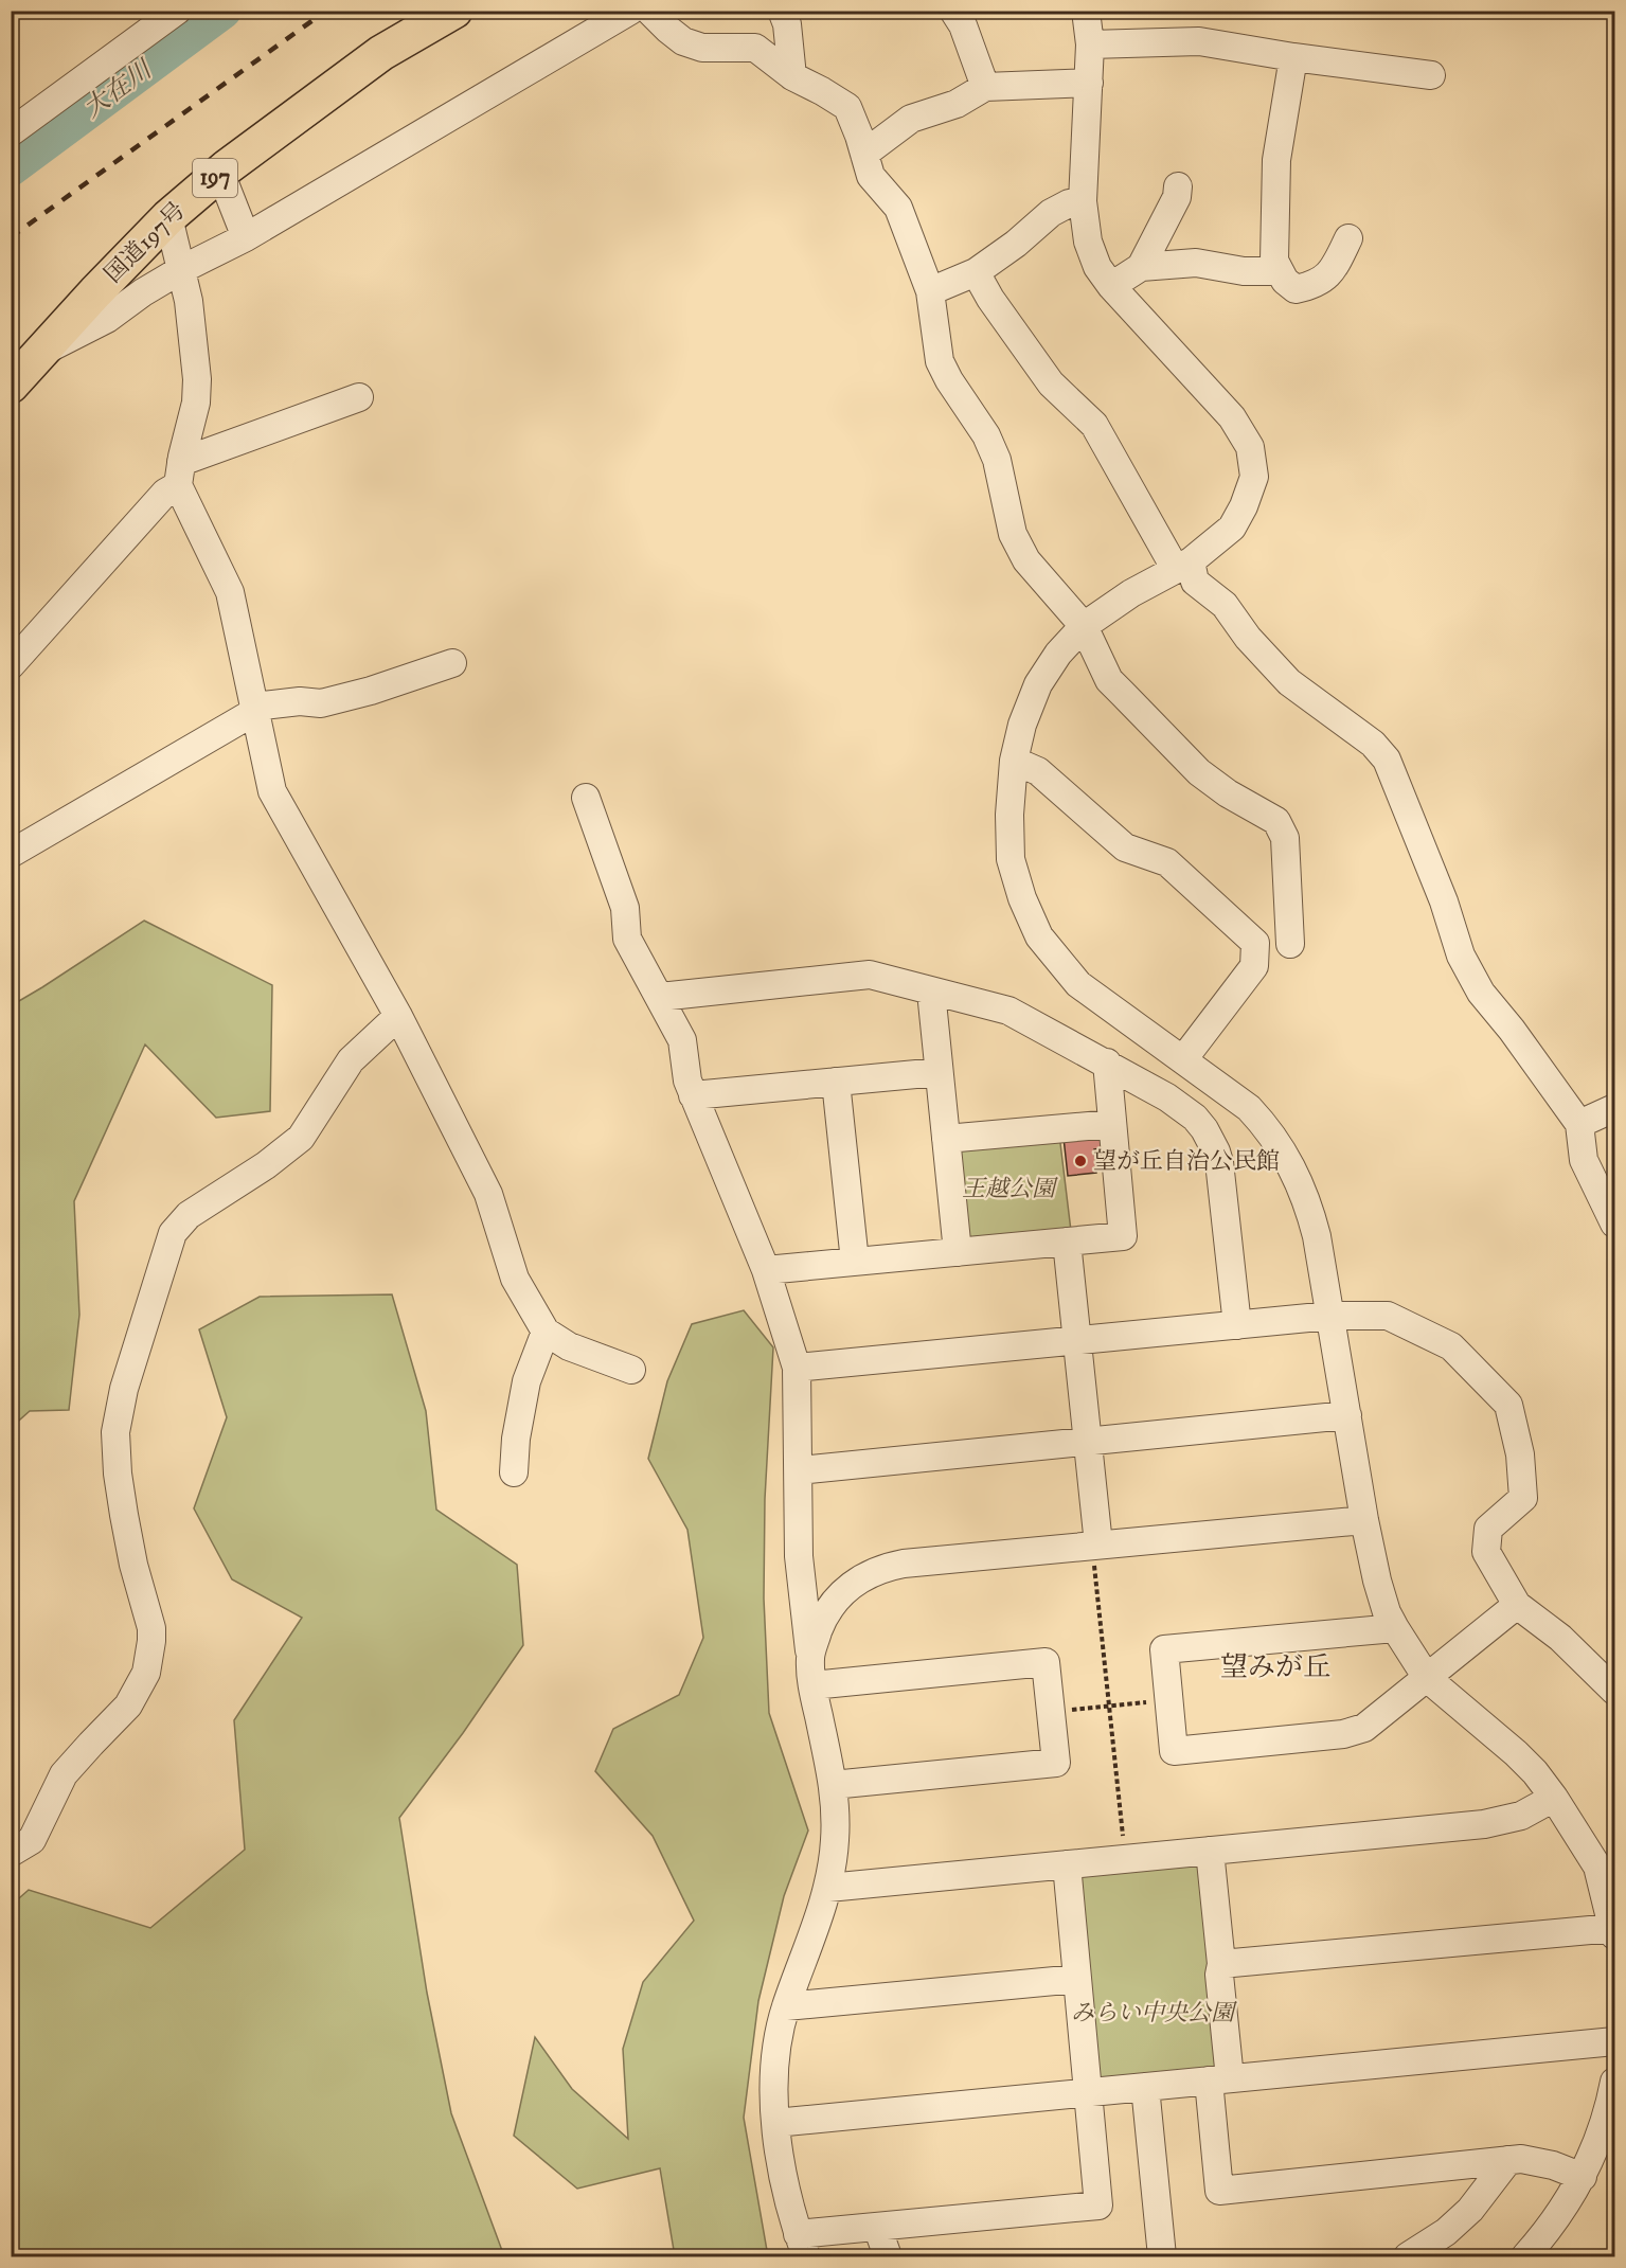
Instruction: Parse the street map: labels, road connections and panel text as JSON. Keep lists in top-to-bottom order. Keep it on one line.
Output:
{"streets":{"highway":["197","国道197号"]},"districts":["望みが丘"],"water":["大在川"],"parks":["王越公園","みらい中央公園"],"places":["望が丘自治公民館"]}
